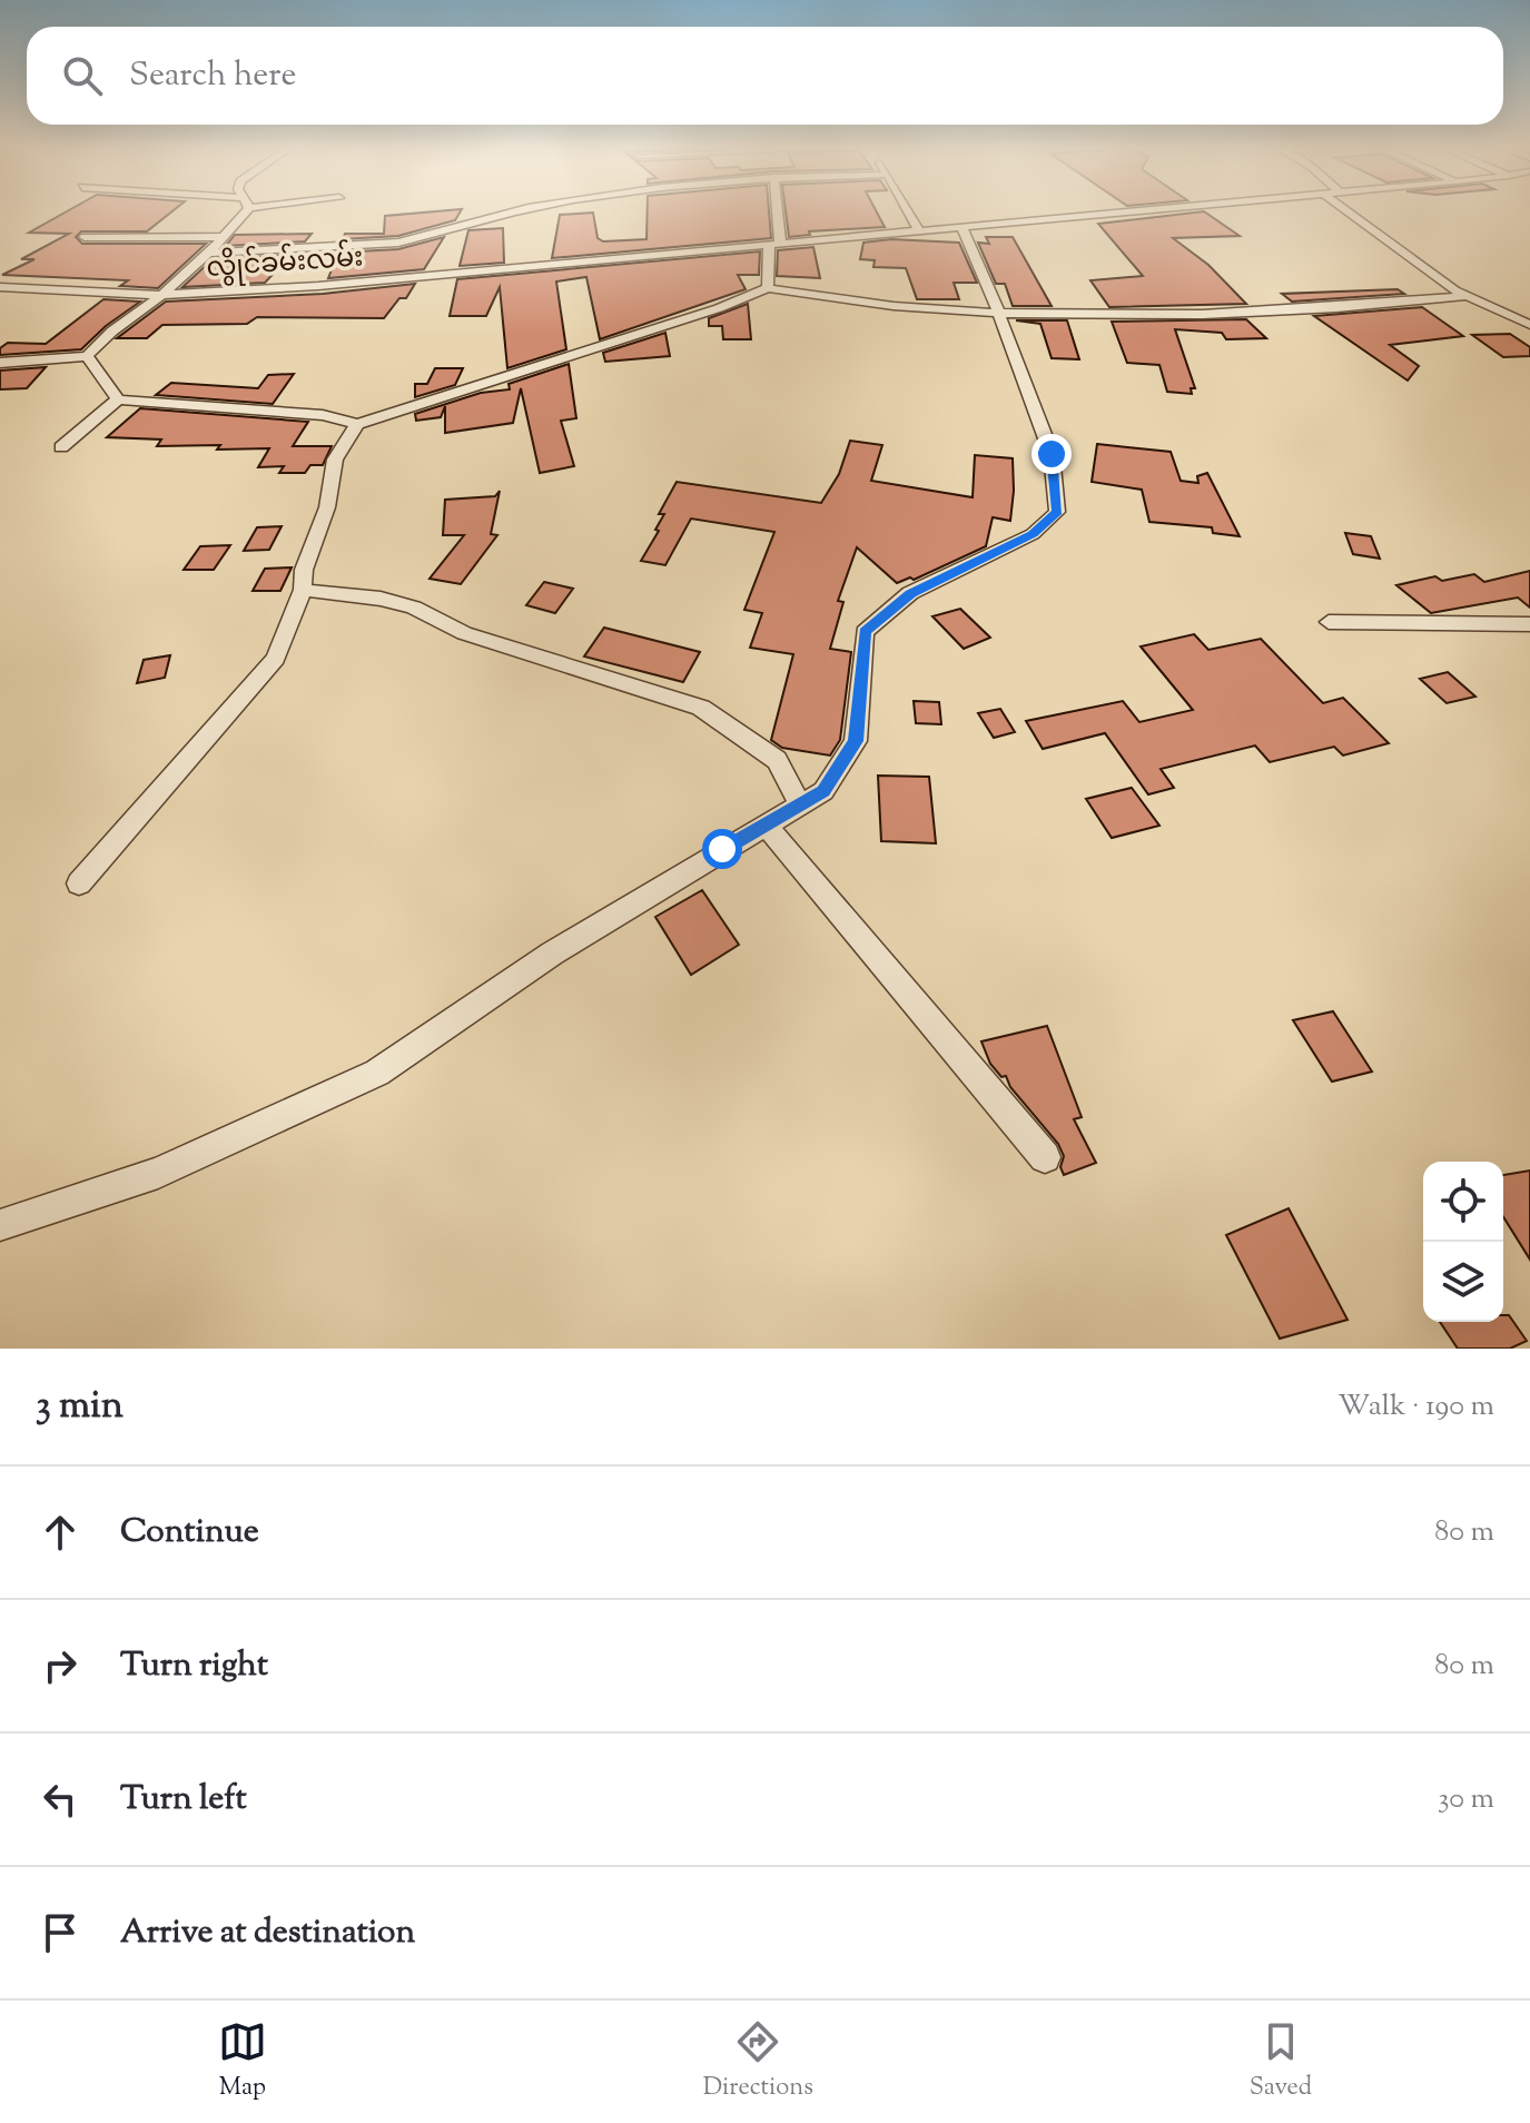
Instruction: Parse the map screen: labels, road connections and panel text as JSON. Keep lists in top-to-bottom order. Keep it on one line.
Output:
{"streets":{"street":["လွိုင်ခမ်းလမ်း"]},"page":{"search":"Search here","heading":["3 min","Walk · 190 m"],"list":[["Continue","80 m"],["Turn right","80 m"],["Turn left","30 m"],"Arrive at destination"],"nav":["Map","Directions","Saved"]}}
